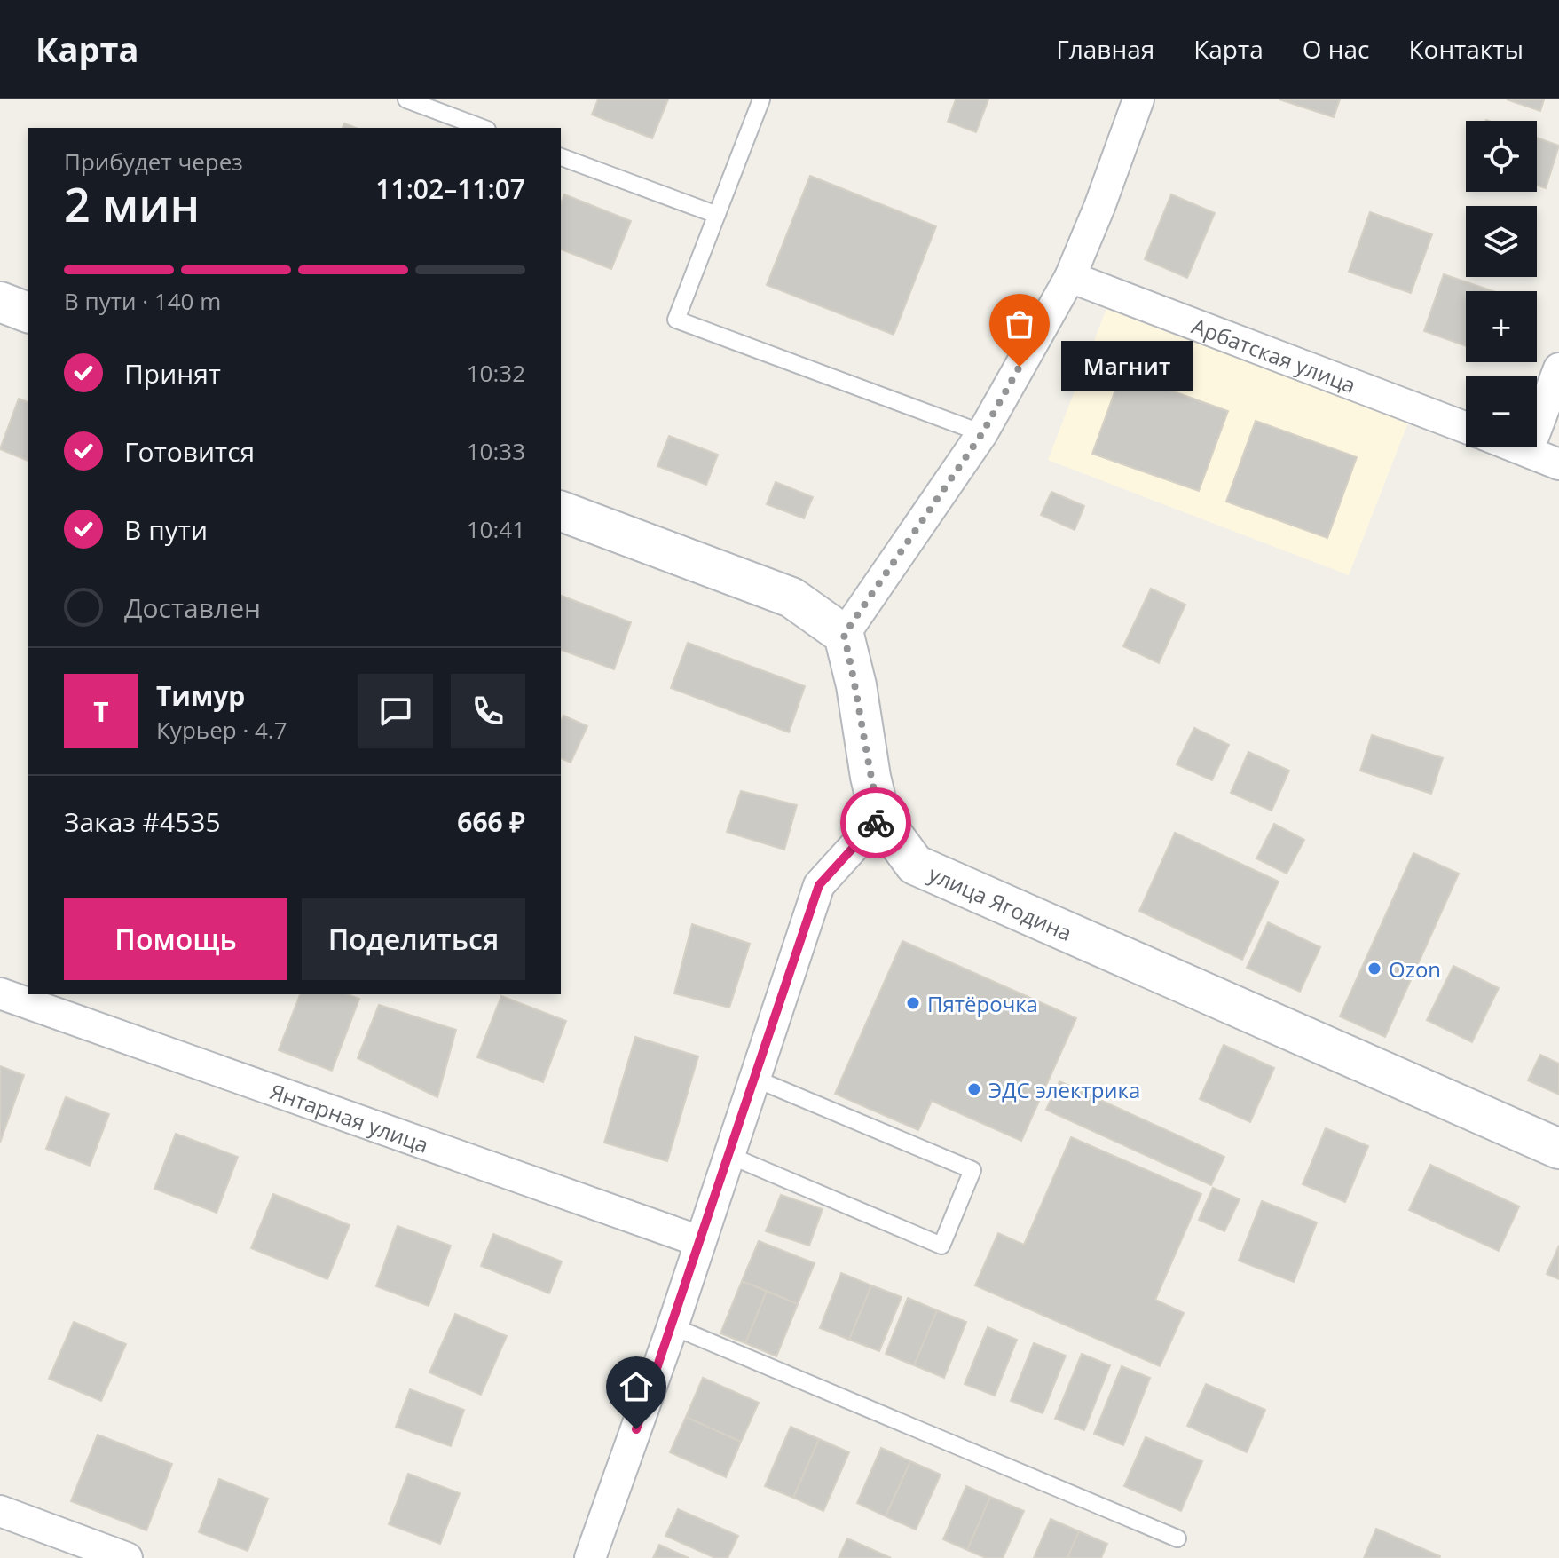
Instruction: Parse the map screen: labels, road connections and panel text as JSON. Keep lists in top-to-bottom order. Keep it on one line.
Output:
{"streets":{"street":["Арбатская улица","улица Ягодина","Янтарная улица"]},"places":["Магнит","Ozon","Пятёрочка","ЭДС электрика"],"page":{"header":"Карта","nav":["Главная","Карта","О нас","Контакты"],"map_buttons":["+","−"],"heading":["2 мин","Прибудет через","11:02–11:07"],"panel":["Тимур","Курьер · 4.7","Заказ #4535","666 ₽"],"bar":"В пути · 140 m","list":[["Принят","10:32"],["Готовится","10:33"],["В пути","10:41"],"Доставлен"],"bubble":"Магнит","round":"Т","buttons":["Помощь","Поделиться"]}}
